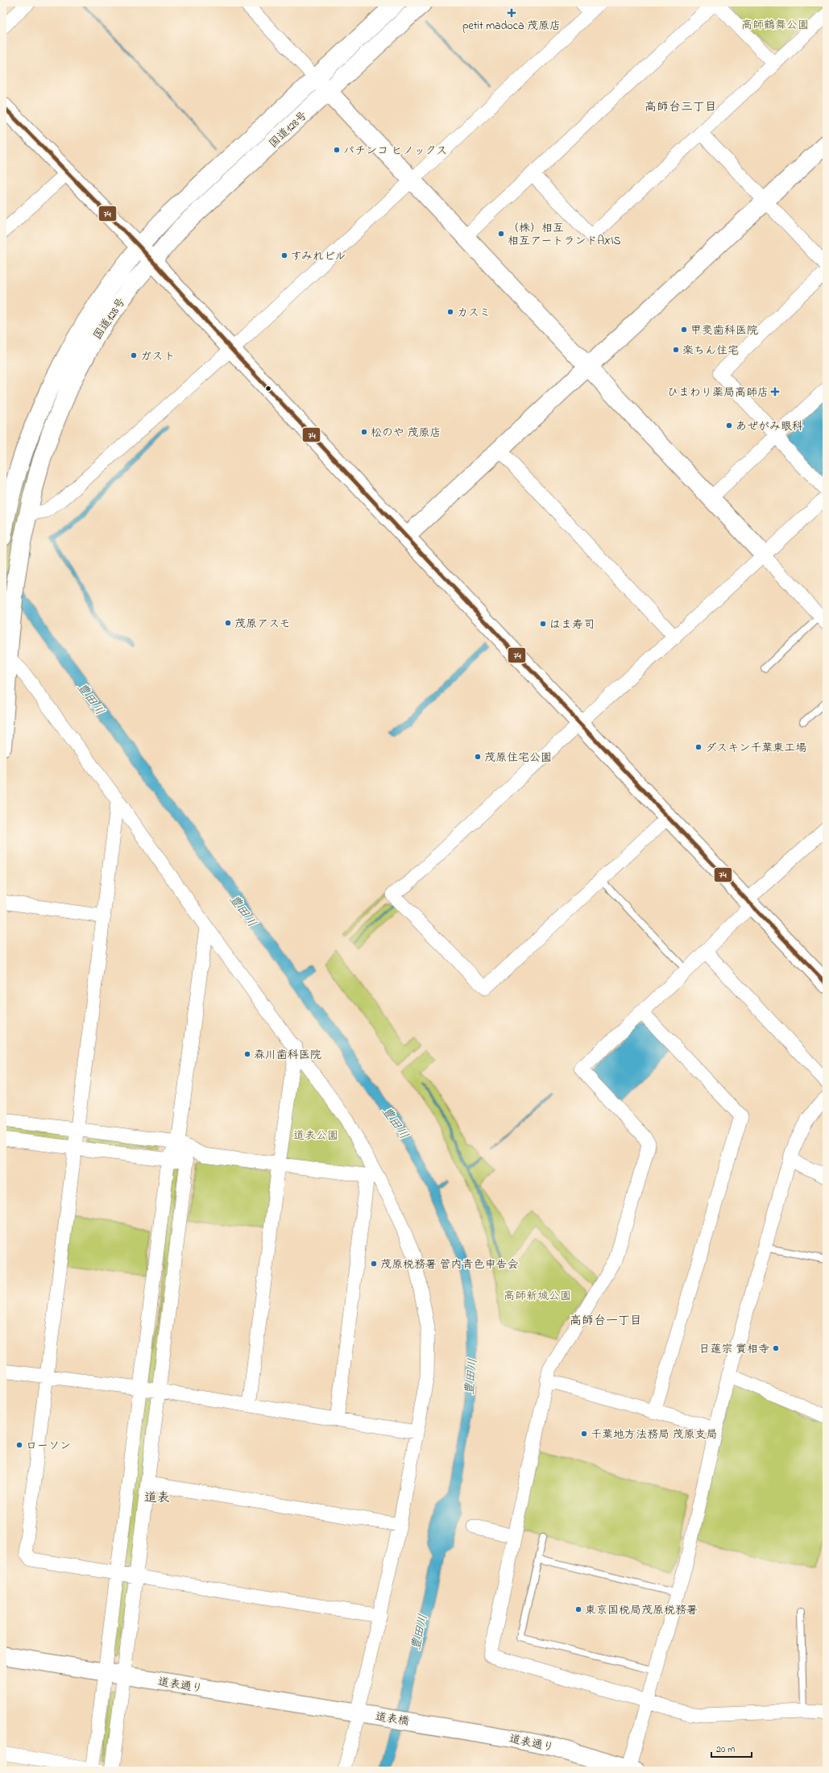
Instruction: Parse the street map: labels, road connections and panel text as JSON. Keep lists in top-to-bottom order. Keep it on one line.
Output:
{"streets":{"main road":["国道128号","道表通り","道表橋"]},"crossings":[["道表通り","道表橋"]],"districts":["高師台三丁目","高師台一丁目","道表"],"water":["豊田川"],"parks":["高師鶴舞公園","道表公園","高師新城公園"],"places":{"health":["petit madoca 茂原店","ひまわり薬局高師店"],"other":["パチンコ ヒノックス","（株）相互 相互アートランドAXIS","すみれビル","カスミ","甲斐歯科医院","楽ちん住宅","ガスト","あぜがみ眼科","松のや 茂原店","茂原アスモ","はま寿司","ダスキン千葉東工場","茂原住宅公園","森川歯科医院","茂原税務署 管内青色申告会","日蓮宗 實相寺","千葉地方法務局 茂原支局","ローソン","東京国税局茂原税務署"]},"lines":["transit line 74"],"scale_bar":"20 m"}
